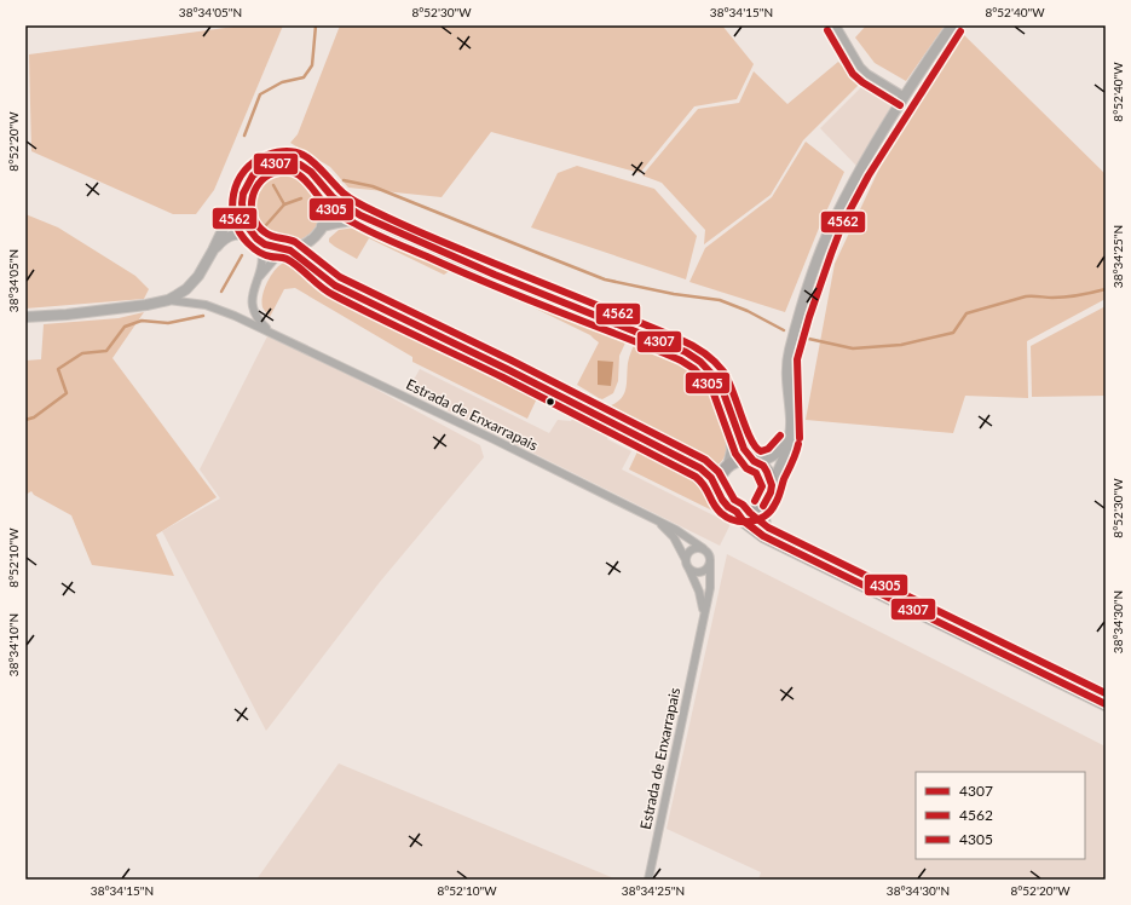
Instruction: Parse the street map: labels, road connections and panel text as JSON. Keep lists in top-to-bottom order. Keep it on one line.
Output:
{"streets":{"street":["Estrada de Enxarrapais"]},"lines":["transit line 4562","transit line 4307","transit line 4305"],"legend":["4307","4562","4305"],"coordinates":["38°34'05\"N","8°52'30\"W","38°34'15\"N","8°52'40\"W","8°52'20\"W","38°34'25\"N","8°52'10\"W","38°34'30\"N","38°34'10\"N"]}
